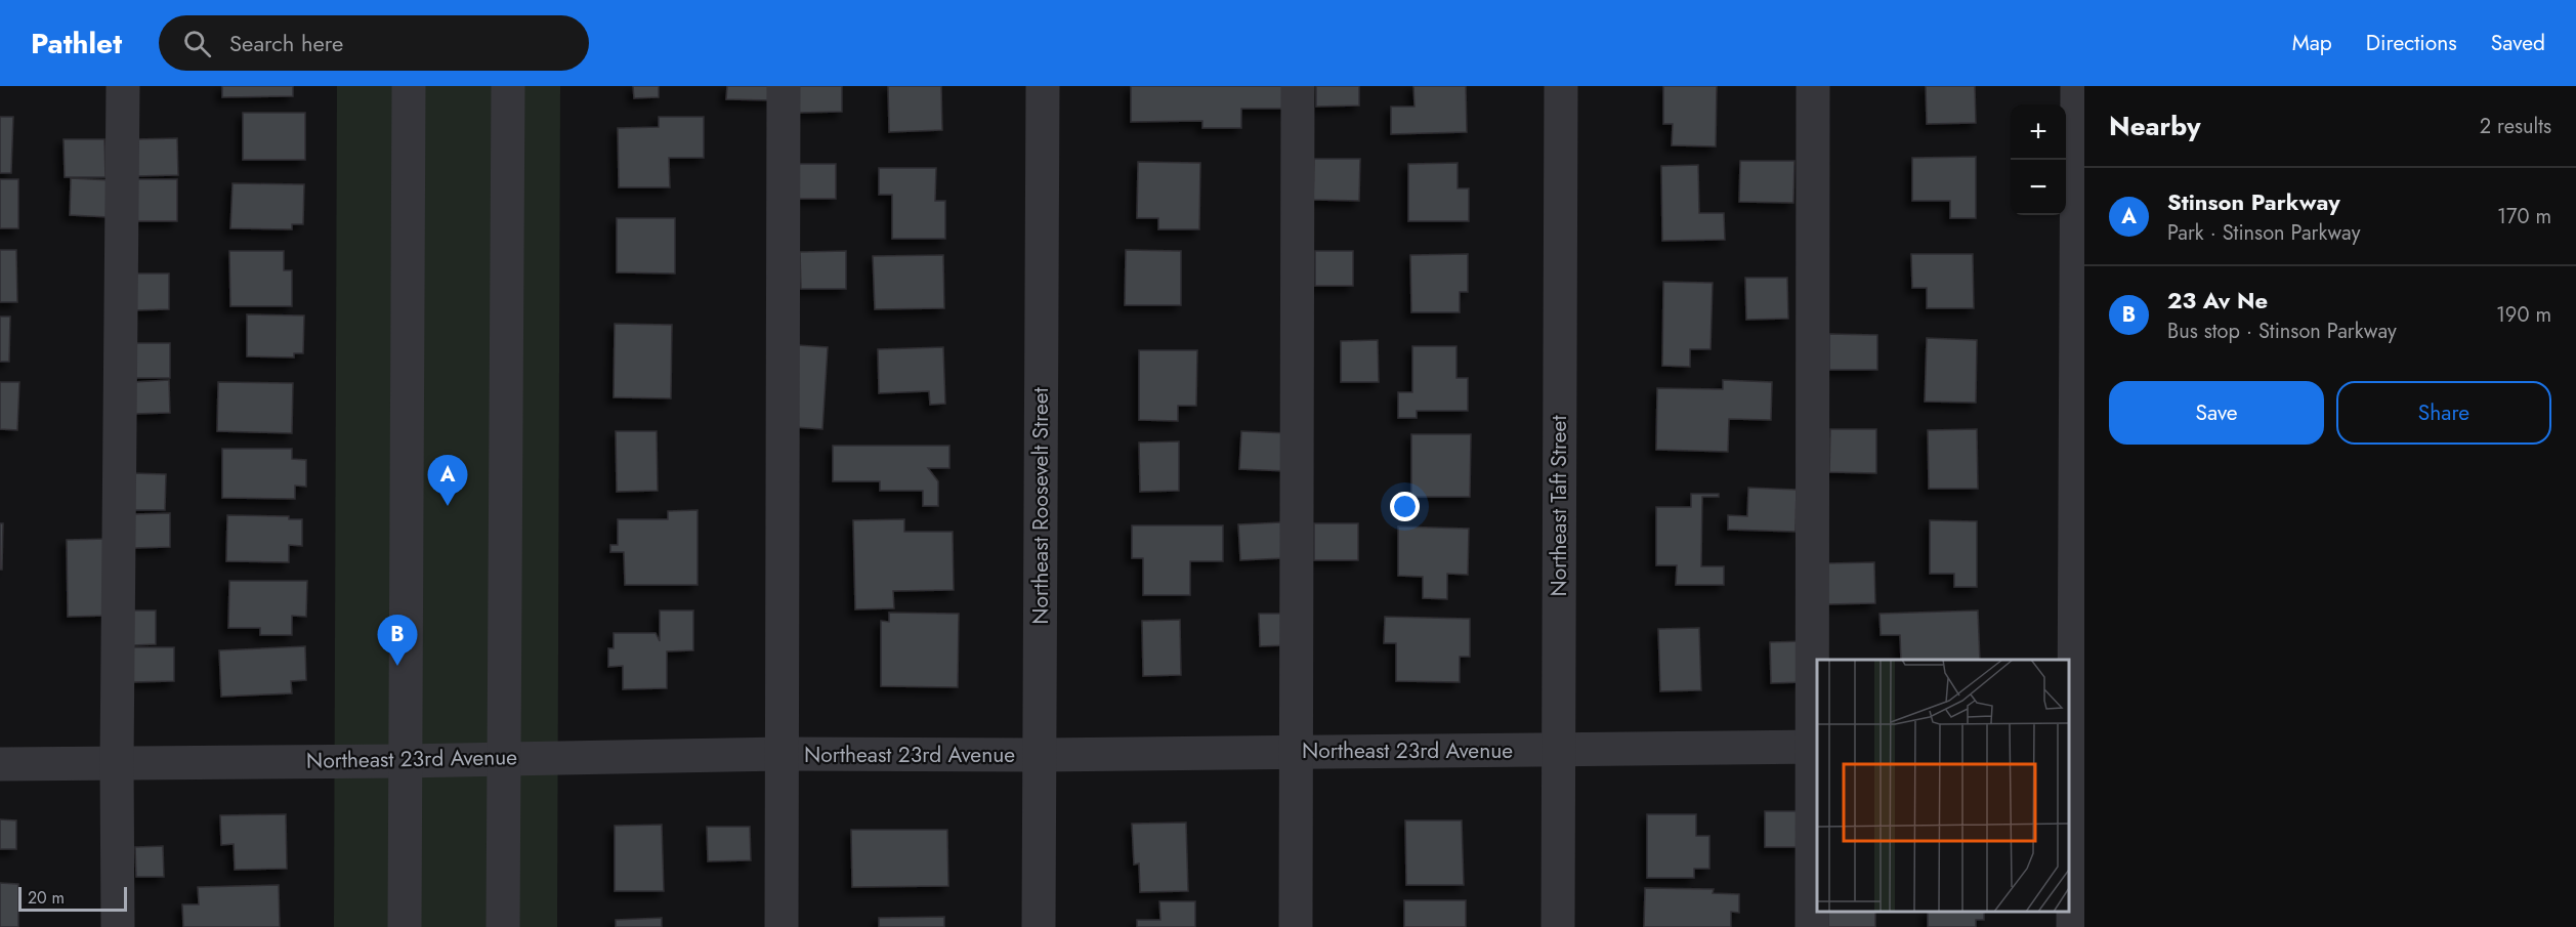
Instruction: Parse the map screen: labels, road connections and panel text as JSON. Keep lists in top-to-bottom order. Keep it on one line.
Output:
{"streets":{"street":["Northeast Roosevelt Street","Northeast Taft Street","Northeast 23rd Avenue"]},"crossings":[["Northeast Roosevelt Street","Northeast 23rd Avenue"],["Northeast Taft Street","Northeast 23rd Avenue"]],"scale_bar":"20 m","page":{"header":"Pathlet","search":"Search here","nav":["Map","Directions","Saved"],"heading":["Nearby","2 results"],"map_buttons":["+","−"],"list":[{"mark":"A","name":"Stinson Parkway","note":"Park · Stinson Parkway","value":"170 m"},{"mark":"B","name":"23 Av Ne","note":"Bus stop · Stinson Parkway","value":"190 m"}],"buttons":["Save","Share"],"pins":["A","B"],"scale":"20 m"}}
